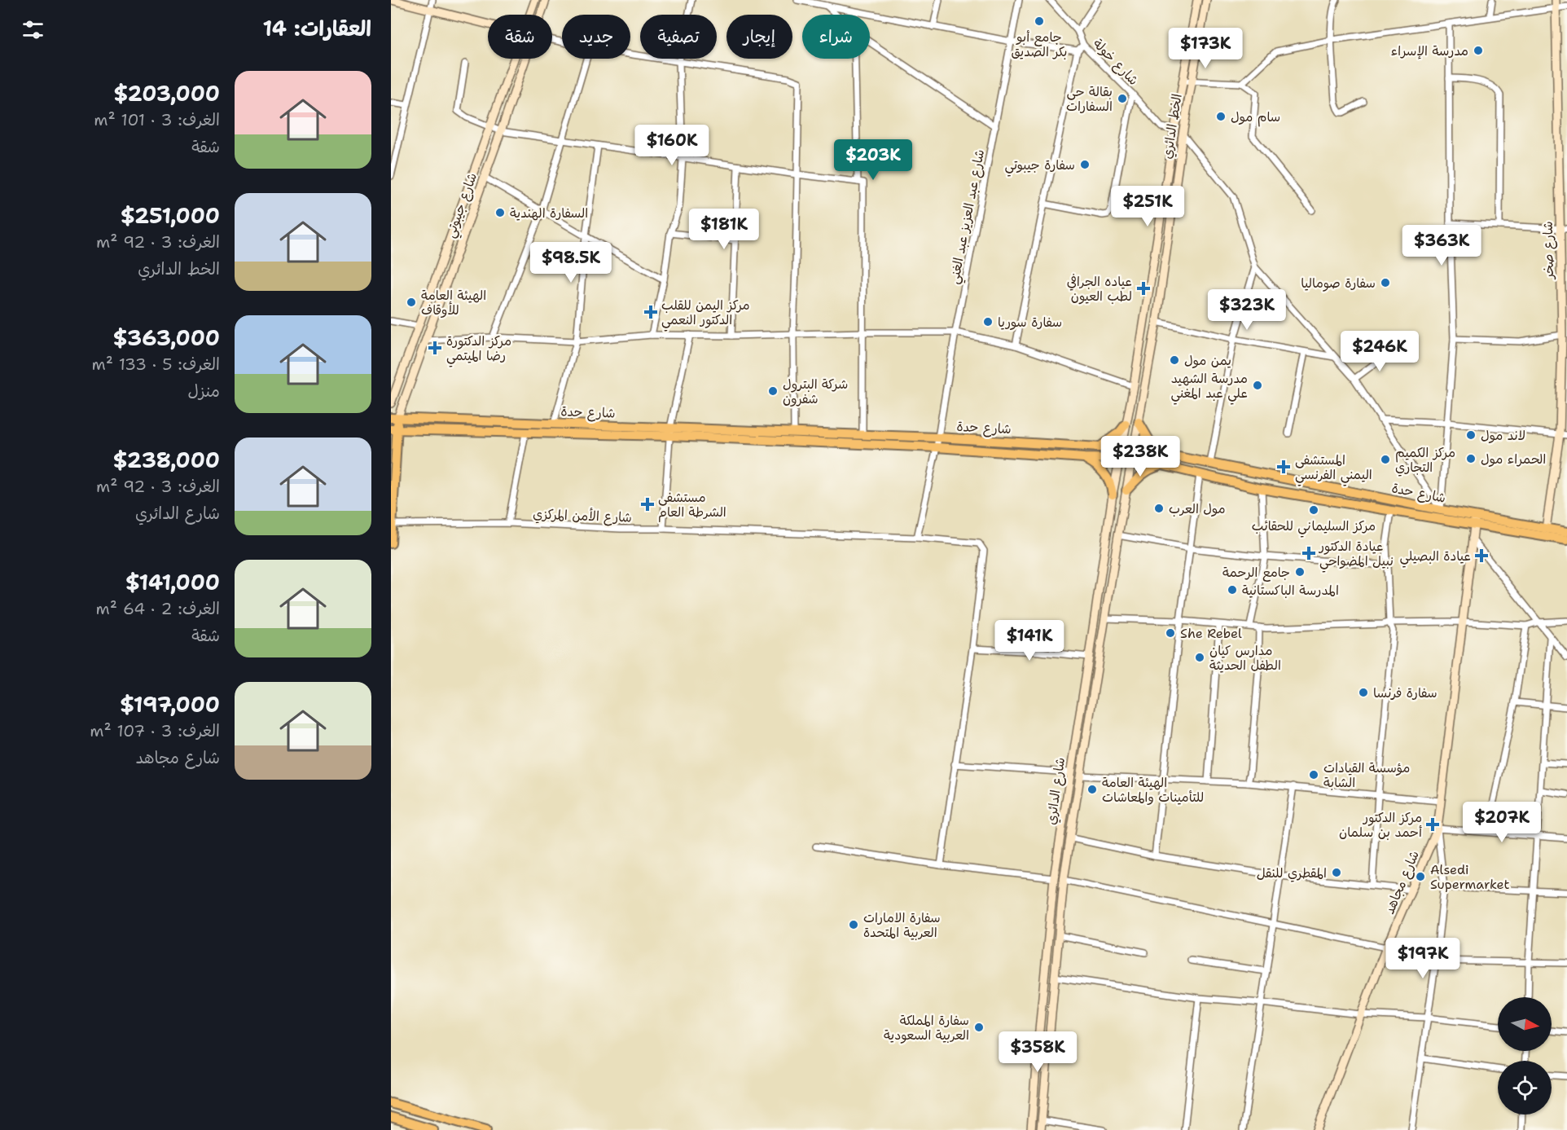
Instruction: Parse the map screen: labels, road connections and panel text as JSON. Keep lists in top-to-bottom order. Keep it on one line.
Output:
{"streets":{"main road":["الخط الدائري","شارع جيبوتي","شارع صخر","شارع حدة","شارع الدائري","شارع مجاهد"],"street":["شارع خولة","شارع عبد العزيز عبد الغني","شارع الأمن المركزي"]},"crossings":[["شارع خولة","الخط الدائري"],["الخط الدائري","شارع حدة"],["الخط الدائري","شارع الدائري"],["شارع جيبوتي","شارع حدة"],["شارع عبد العزيز عبد الغني","شارع حدة"],["شارع عبد العزيز عبد الغني","شارع الأمن المركزي"],["شارع صخر","شارع حدة"],["شارع حدة","شارع الدائري"],["شارع حدة","شارع مجاهد"]],"places":{"other":["جامع أبو بكر الصديق","مدرسة الإسراء","بقالة حي السفارات","سام مول","سفارة جيبوتي","السفارة الهندية","سفارة صوماليا","الهيئة العامة للأوقاف","سفارة سوريا","يمن مول","مدرسة الشهيد علي عبد المغني","شركة البترول شفرون","لاند مول","الحمراء مول","مركز الكميم التجاري","مول العرب","مركز السليماني للحقائب","جامع الرحمة","المدرسة الباكستانية","She Rebel","مدارس كيان الطفل الحديثة","سفارة فرنسا","مؤسسة القيادات الشابة","الهيئة العامة للتأمينات والمعاشات","المقطري للنقل","Alsedi Supermarket","سفارة الامارات العربية المتحدة","سفارة المملكة العربية السعودية"],"health":["عياده الجرافي لطب العيون","مركز اليمن للقلب الدكتور النعمي","مركز الدكتورة رضا الميتمي","المستشفى اليمني الفرنسي","مستشفى الشرطة العام","عيادة الدكتور نبيل المضواحي","عيادة البصيلي","مركز الدكتور أحمد بن سلمان"]},"north":"right","page":{"heading":"العقارات: 14","chip":["شراء","إيجار","تصفية","جديد","شقة"],"price":["$173K","$160K","$203K","$251K","$181K","$363K","$98.5K","$323K","$246K","$238K","$141K","$207K","$197K","$358K"],"list":[{"name":"$203,000","note":"الغرف: 3 · 101 m² · شقة"},{"name":"$251,000","note":"الغرف: 3 · 92 m² · الخط الدائري"},{"name":"$363,000","note":"الغرف: 5 · 133 m² · منزل"},{"name":"$238,000","note":"الغرف: 3 · 92 m² · شارع الدائري"},{"name":"$141,000","note":"الغرف: 2 · 64 m² · شقة"},{"name":"$197,000","note":"الغرف: 3 · 107 m² · شارع مجاهد"}]}}
